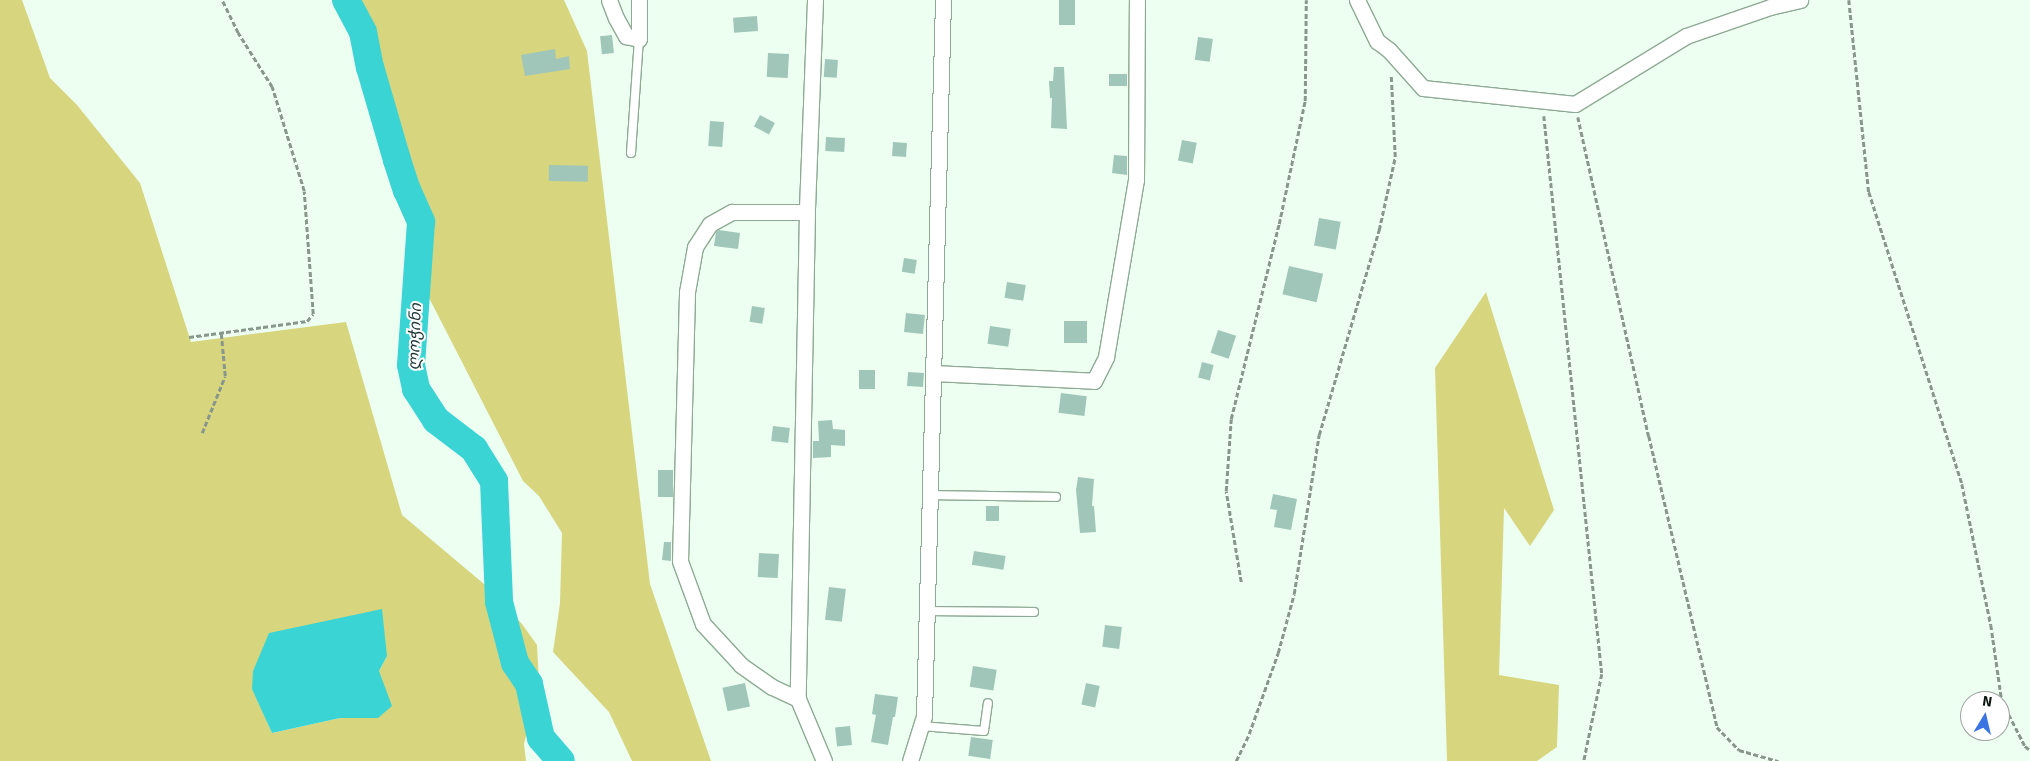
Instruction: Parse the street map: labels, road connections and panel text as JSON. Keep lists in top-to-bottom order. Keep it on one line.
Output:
{"water":["ლოჭინი"],"north":"top"}
